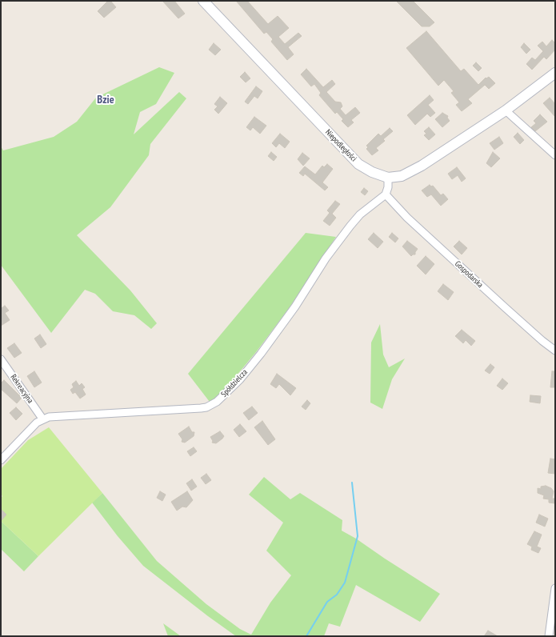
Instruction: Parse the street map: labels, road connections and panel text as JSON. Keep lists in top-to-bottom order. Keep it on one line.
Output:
{"streets":{"street":["Niepodległości","Gospodarska","Spółdzielcza","Rekreacyjna"]},"crossings":[["Gospodarska","Spółdzielcza"],["Spółdzielcza","Rekreacyjna"]],"districts":["Bzie"]}
